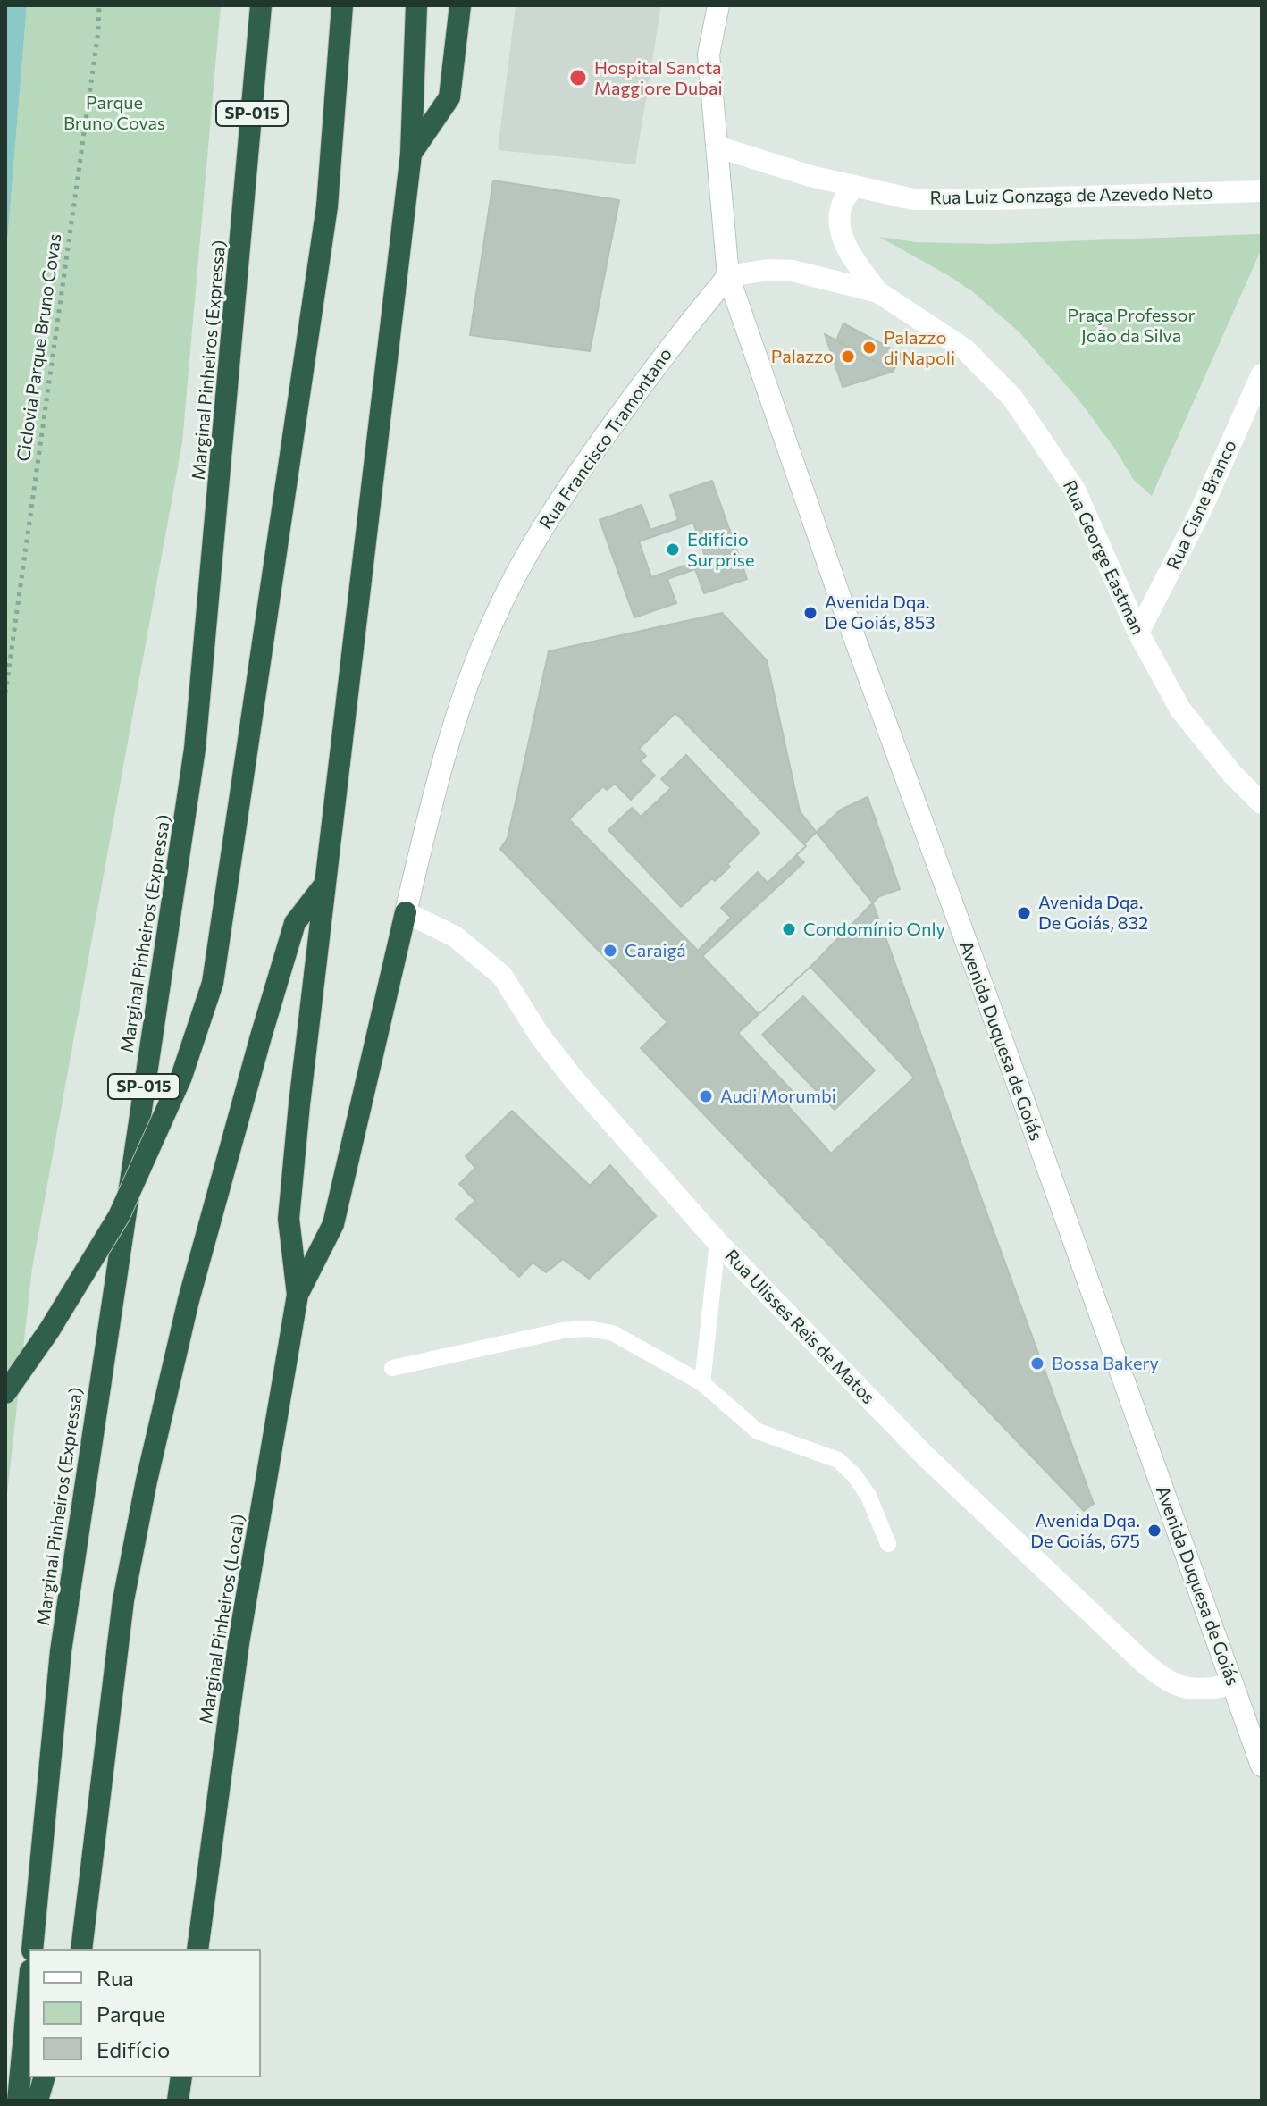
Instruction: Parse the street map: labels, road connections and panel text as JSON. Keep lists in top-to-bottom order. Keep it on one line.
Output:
{"streets":{"highway":["SP-015","Marginal Pinheiros (Expressa)","Marginal Pinheiros (Local)"],"street":["Rua Luiz Gonzaga de Azevedo Neto","Rua Francisco Tramontano","Rua Cisne Branco","Rua George Eastman","Avenida Duquesa de Goiás","Rua Ulisses Reis de Matos"],"path":["Ciclovia Parque Bruno Covas"]},"crossings":[["Rua Francisco Tramontano","Rua George Eastman"],["Rua Francisco Tramontano","Avenida Duquesa de Goiás"],["Rua Francisco Tramontano","Rua Ulisses Reis de Matos"],["Rua Cisne Branco","Rua George Eastman"],["Rua George Eastman","Avenida Duquesa de Goiás"],["Avenida Duquesa de Goiás","Rua Ulisses Reis de Matos"]],"parks":["Parque Bruno Covas","Praça Professor João da Silva"],"places":["Hospital Sancta Maggiore Dubai","Palazzo di Napoli","Palazzo","Edifício Surprise","Avenida Dqa. De Goiás, 853","Avenida Dqa. De Goiás, 832","Condomínio Only","Caraigá","Audi Morumbi","Bossa Bakery","Avenida Dqa. De Goiás, 675"],"legend":["Rua","Parque","Edifício"]}
